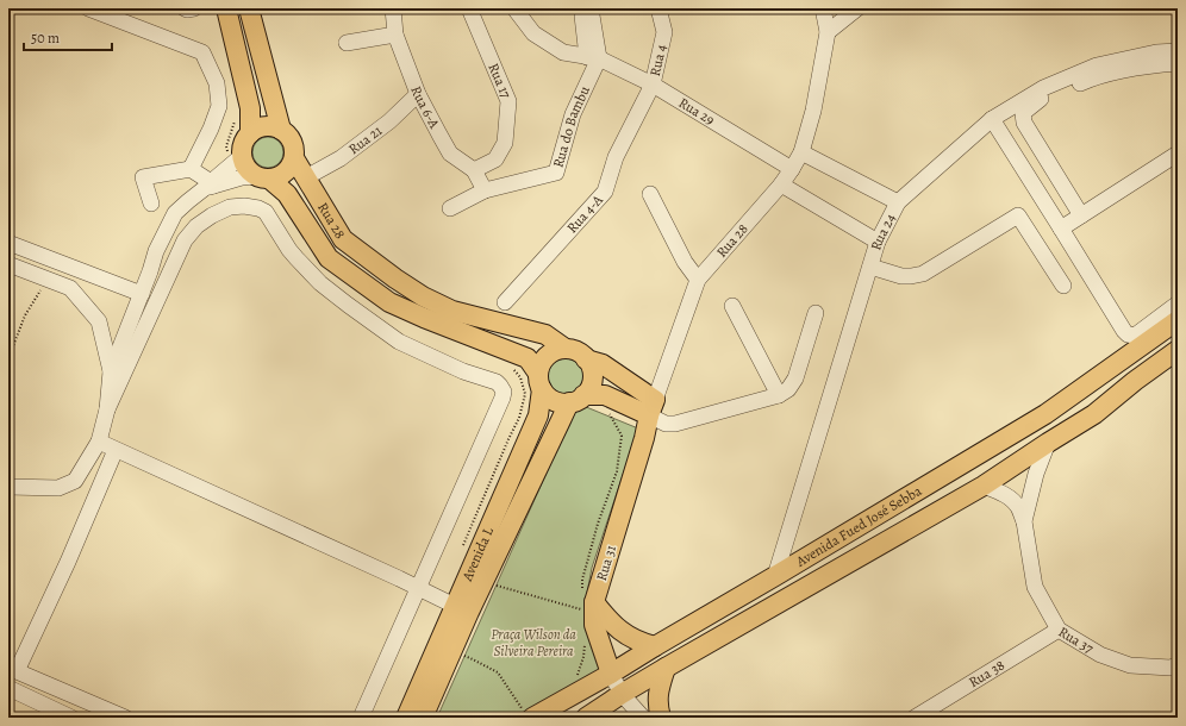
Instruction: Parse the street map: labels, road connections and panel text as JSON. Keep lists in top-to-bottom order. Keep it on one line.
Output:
{"streets":{"main road":["Rua 28","Avenida Fued José Sebba","Avenida L","Rua 31"],"street":["Rua 4","Rua 17","Rua 6-A","Rua 29","Rua do Bambu","Rua 21","Rua 4-A","Rua 24","Rua 37","Rua 38"]},"crossings":[["Rua 4","Rua 29"],["Rua 4","Rua 4-A"],["Rua 17","Rua 6-A"],["Rua 6-A","Rua do Bambu"],["Rua 6-A","Rua 21"],["Rua 29","Rua do Bambu"],["Rua 29","Rua 4-A"],["Rua 29","Rua 28"],["Rua 21","Rua 28"],["Rua 28","Avenida L"],["Rua 28","Rua 31"],["Rua 24","Avenida Fued José Sebba"],["Avenida Fued José Sebba","Rua 31"],["Avenida Fued José Sebba","Rua 37"],["Rua 37","Rua 38"]],"parks":["Praça Wilson da Silveira Pereira"],"scale_bar":"50 m"}
